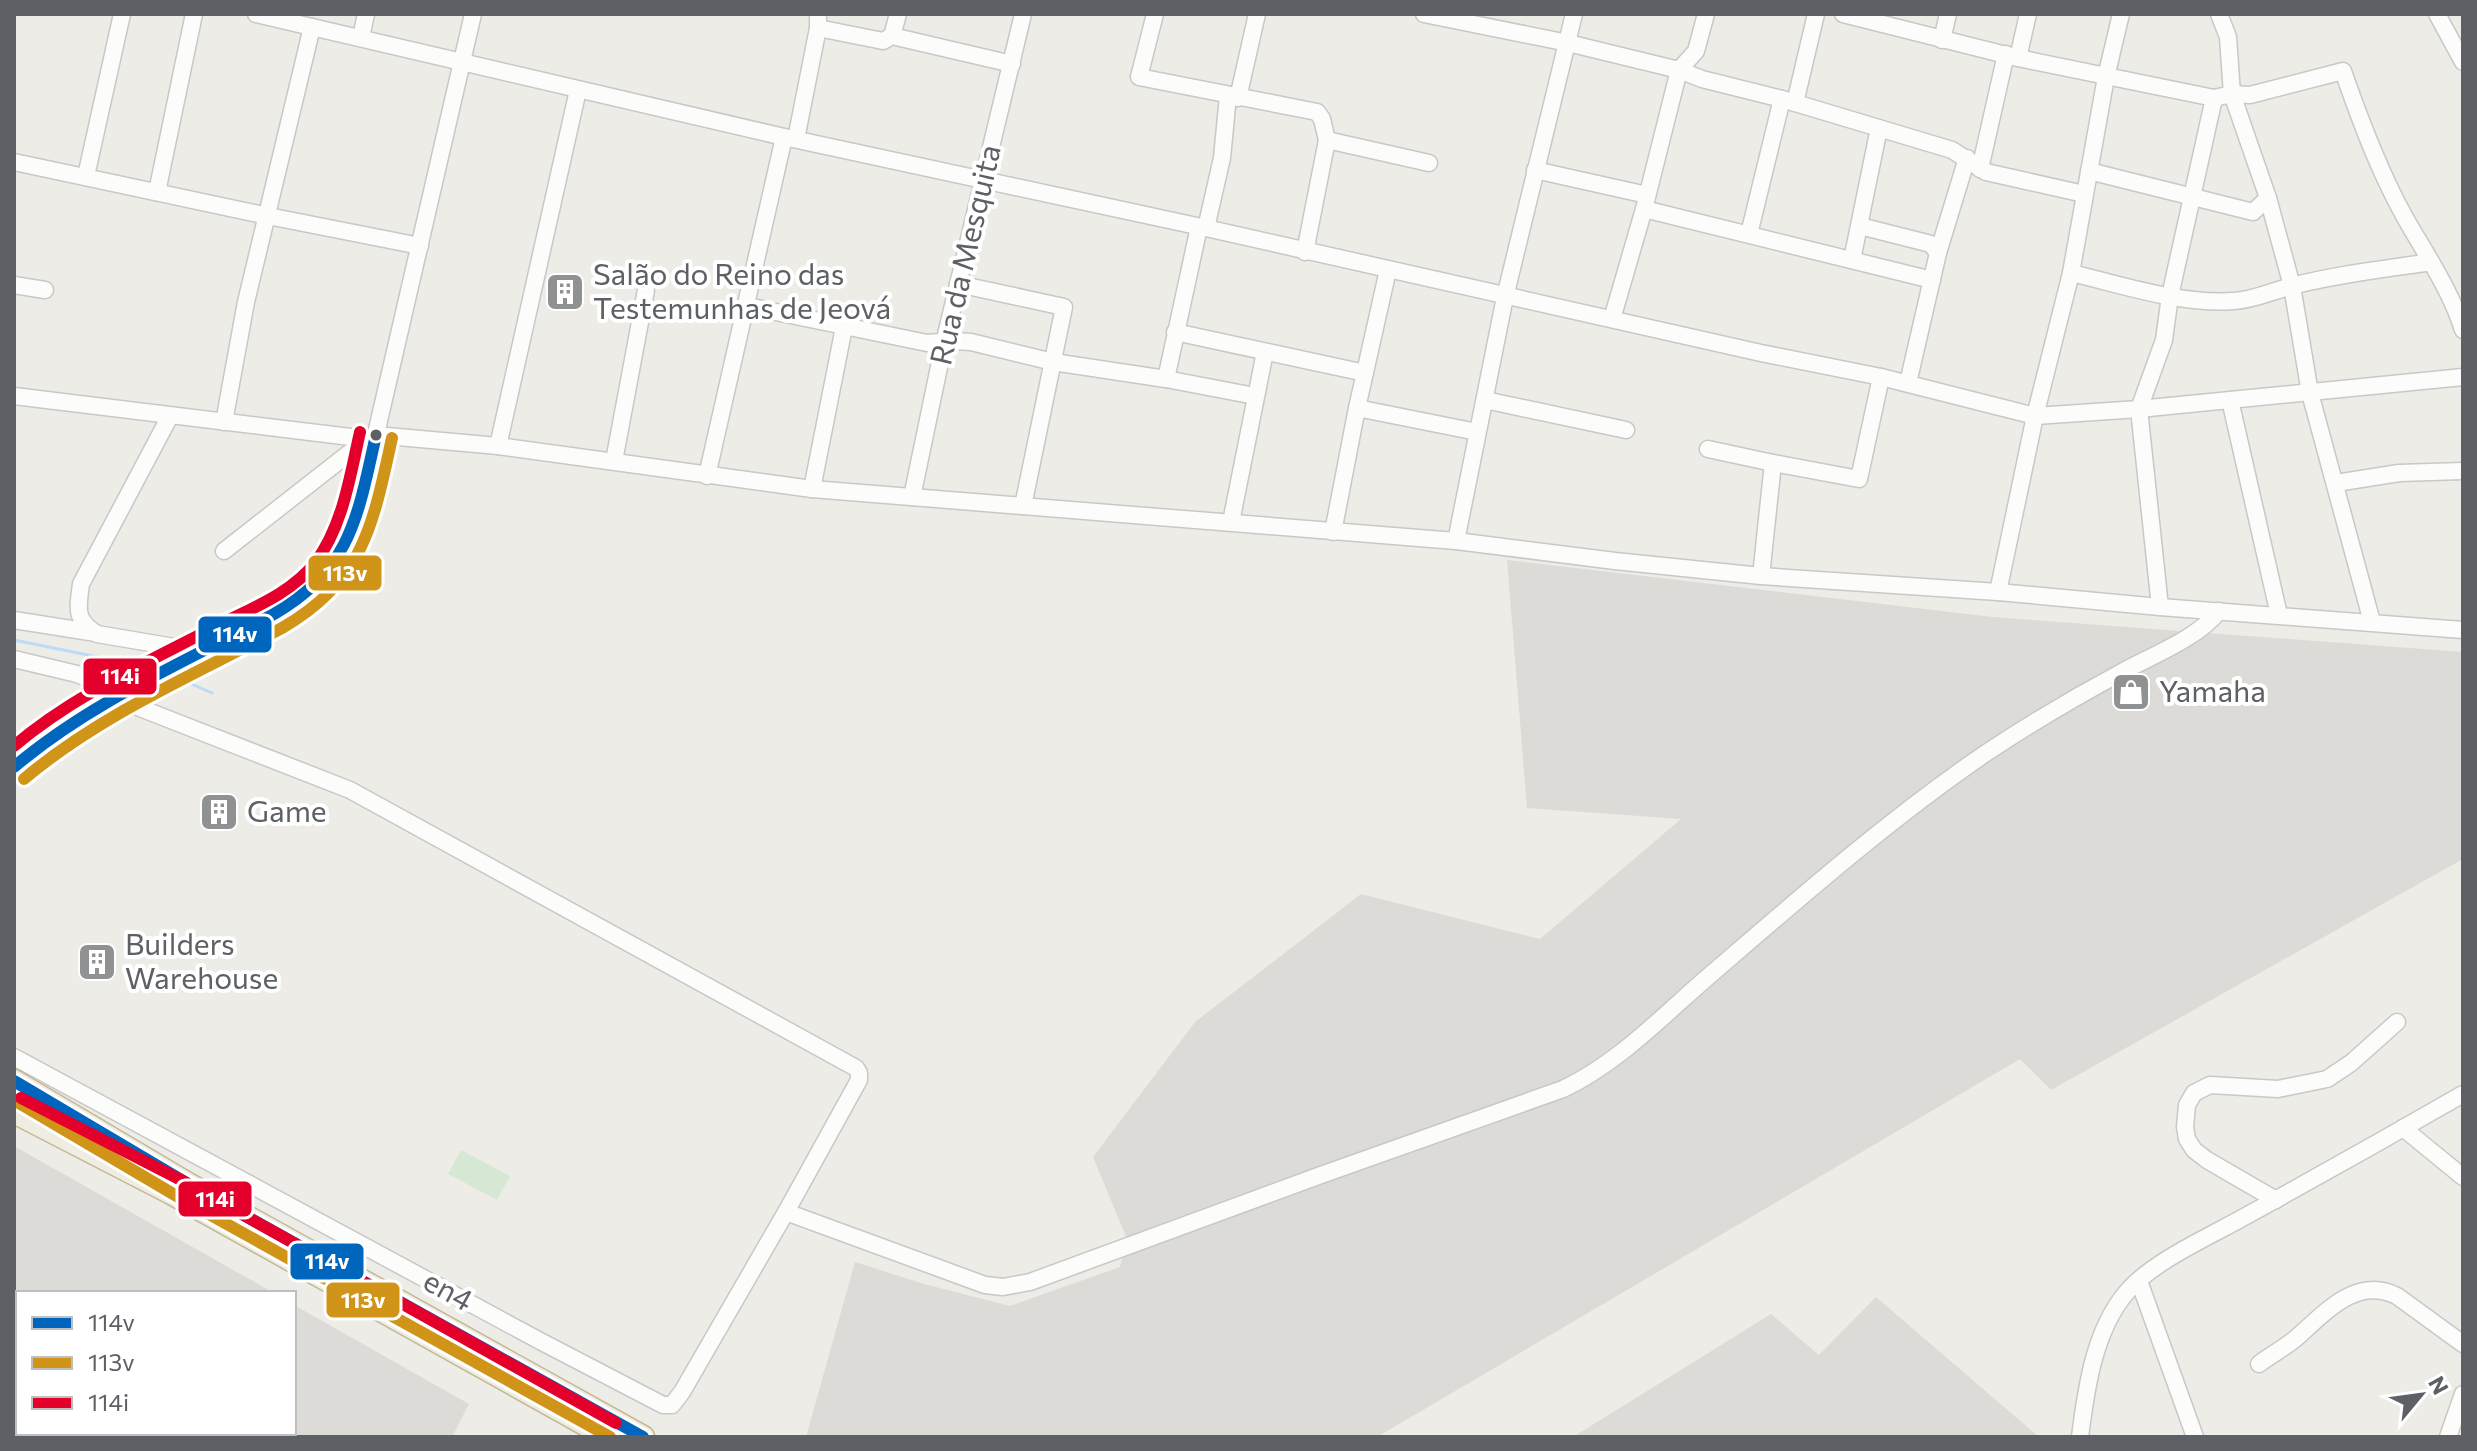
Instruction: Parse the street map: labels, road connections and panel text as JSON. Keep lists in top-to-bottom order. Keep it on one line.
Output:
{"streets":{"street":["Rua da Mesquita","en4"]},"places":{"building":["Salão do Reino das Testemunhas de Jeová","Game","Builders Warehouse"],"shop":["Yamaha"]},"lines":["transit line 114i","transit line 114v","transit line 113v"],"legend":["114v","113v","114i"],"north":"top right"}
